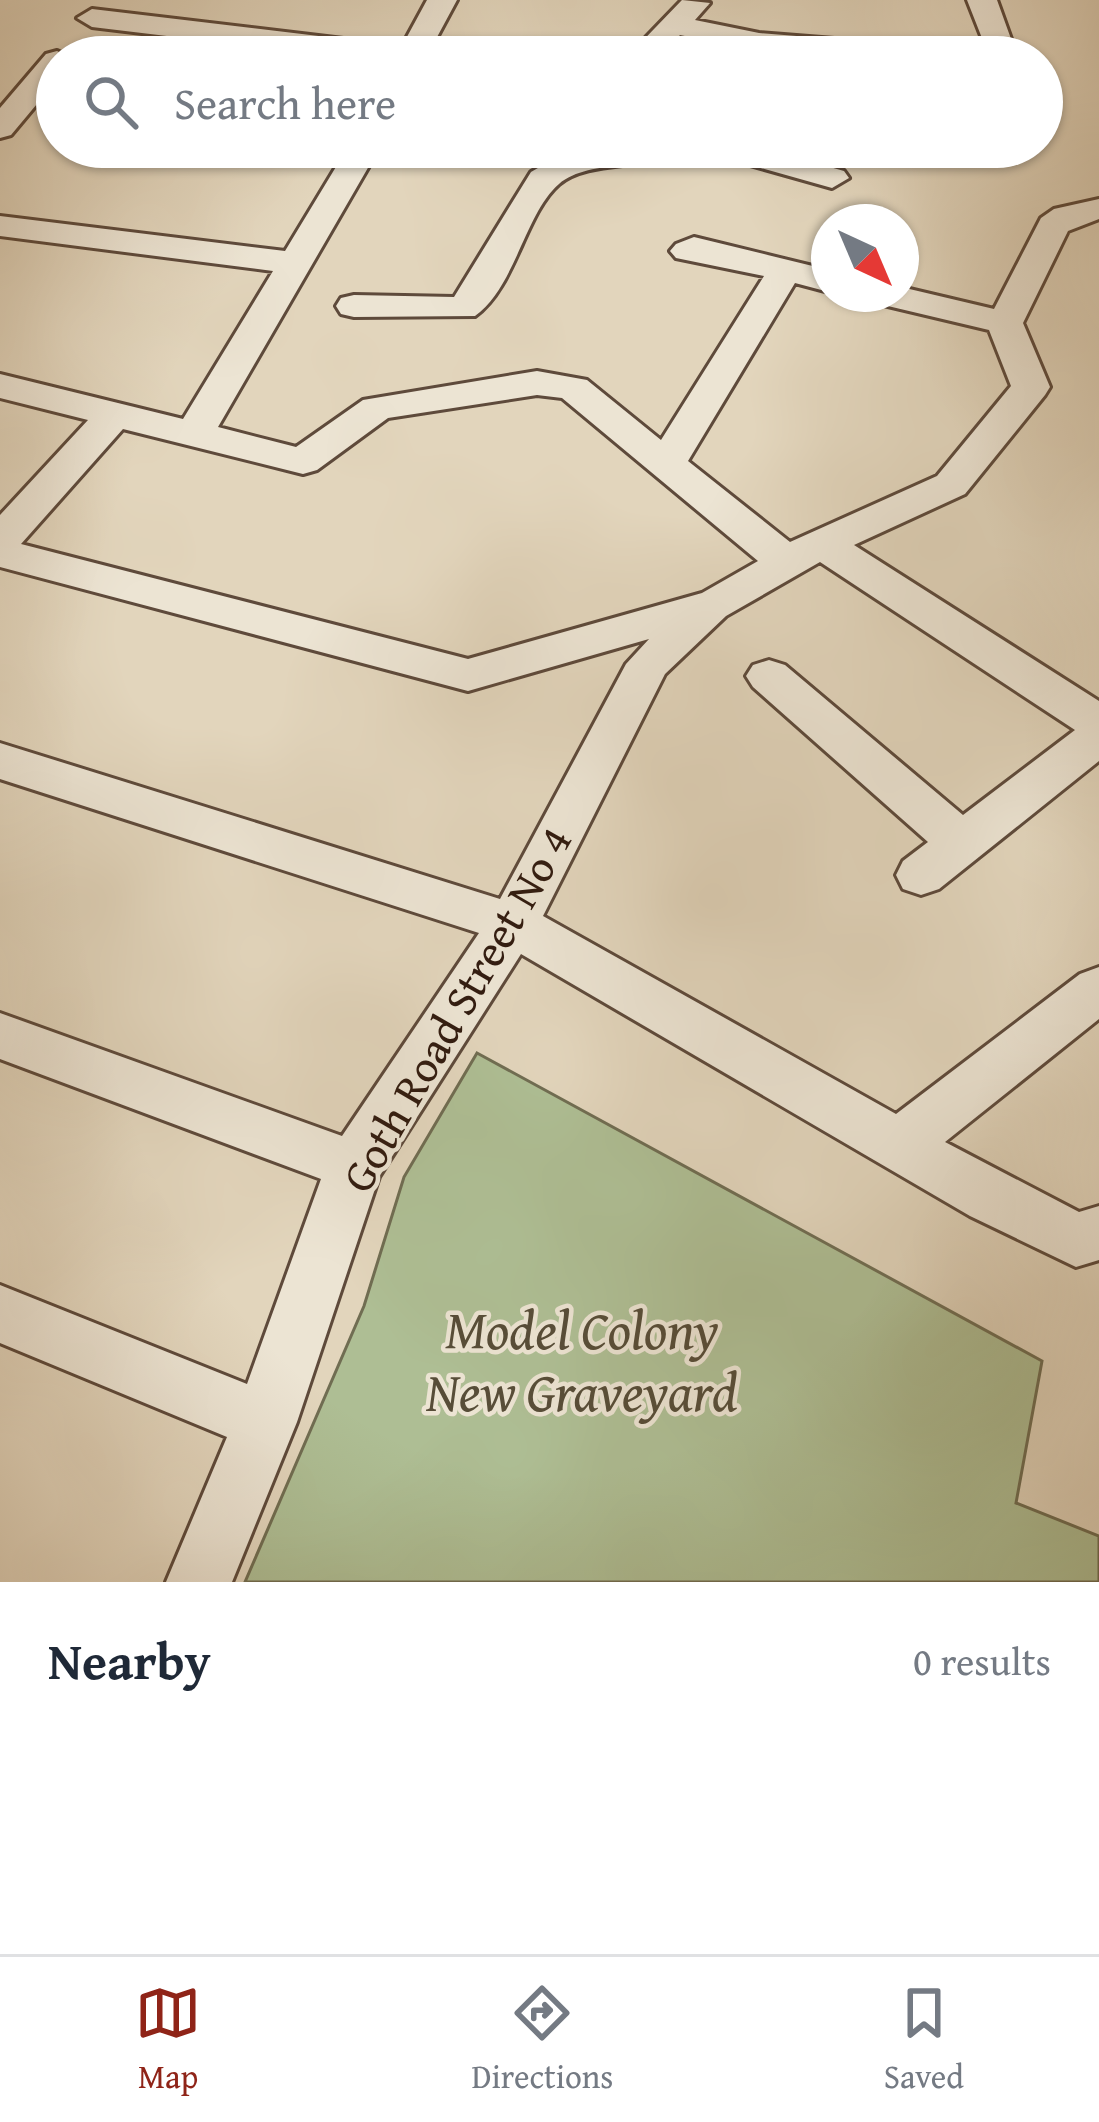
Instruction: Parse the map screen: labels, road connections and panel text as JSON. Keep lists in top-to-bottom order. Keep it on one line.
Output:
{"streets":{"street":["Goth Road Street No 4"]},"parks":["Model Colony New Graveyard"],"north":"bottom right","page":{"search":"Search here","heading":["Nearby","0 results"],"nav":["Map","Directions","Saved"]}}
